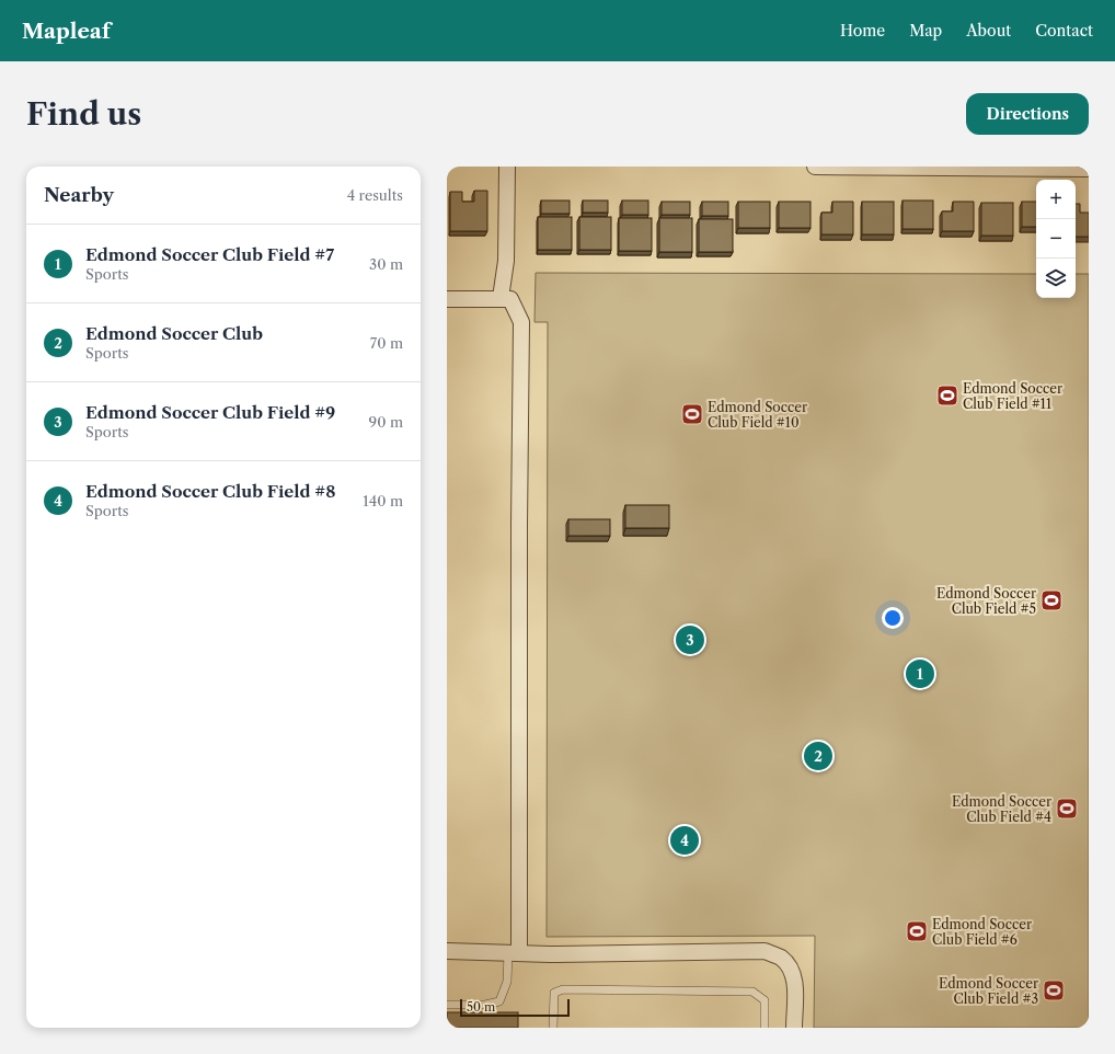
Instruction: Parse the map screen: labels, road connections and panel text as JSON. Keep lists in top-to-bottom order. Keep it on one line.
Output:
{"places":{"sports":["Edmond Soccer Club Field #11","Edmond Soccer Club Field #10","Edmond Soccer Club Field #5","Edmond Soccer Club Field #4","Edmond Soccer Club Field #6","Edmond Soccer Club Field #3"]},"scale_bar":"50 m","page":{"header":"Mapleaf","nav":["Home","Map","About","Contact"],"buttons":"Directions","title":"Find us","heading":["Nearby","4 results"],"map_buttons":["+","−"],"list":[{"mark":"1","name":"Edmond Soccer Club Field #7","note":"Sports","value":"30 m"},{"mark":"2","name":"Edmond Soccer Club","note":"Sports","value":"70 m"},{"mark":"3","name":"Edmond Soccer Club Field #9","note":"Sports","value":"90 m"},{"mark":"4","name":"Edmond Soccer Club Field #8","note":"Sports","value":"140 m"}],"pins":["3","1","2","4"],"scale":"50 m"}}
